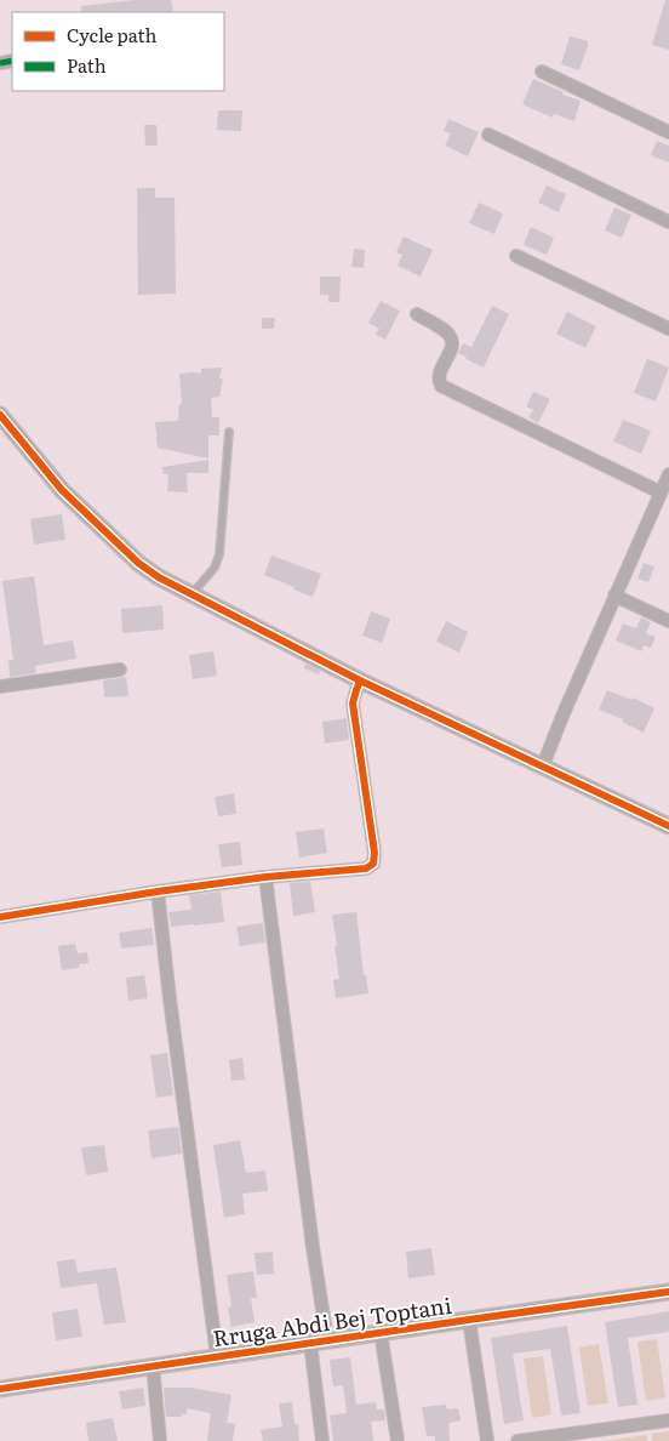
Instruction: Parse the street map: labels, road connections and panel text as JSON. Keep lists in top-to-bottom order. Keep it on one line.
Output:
{"streets":{"street":["Rruga Abdi Bej Toptani"]},"legend":["Cycle path","Path"]}
